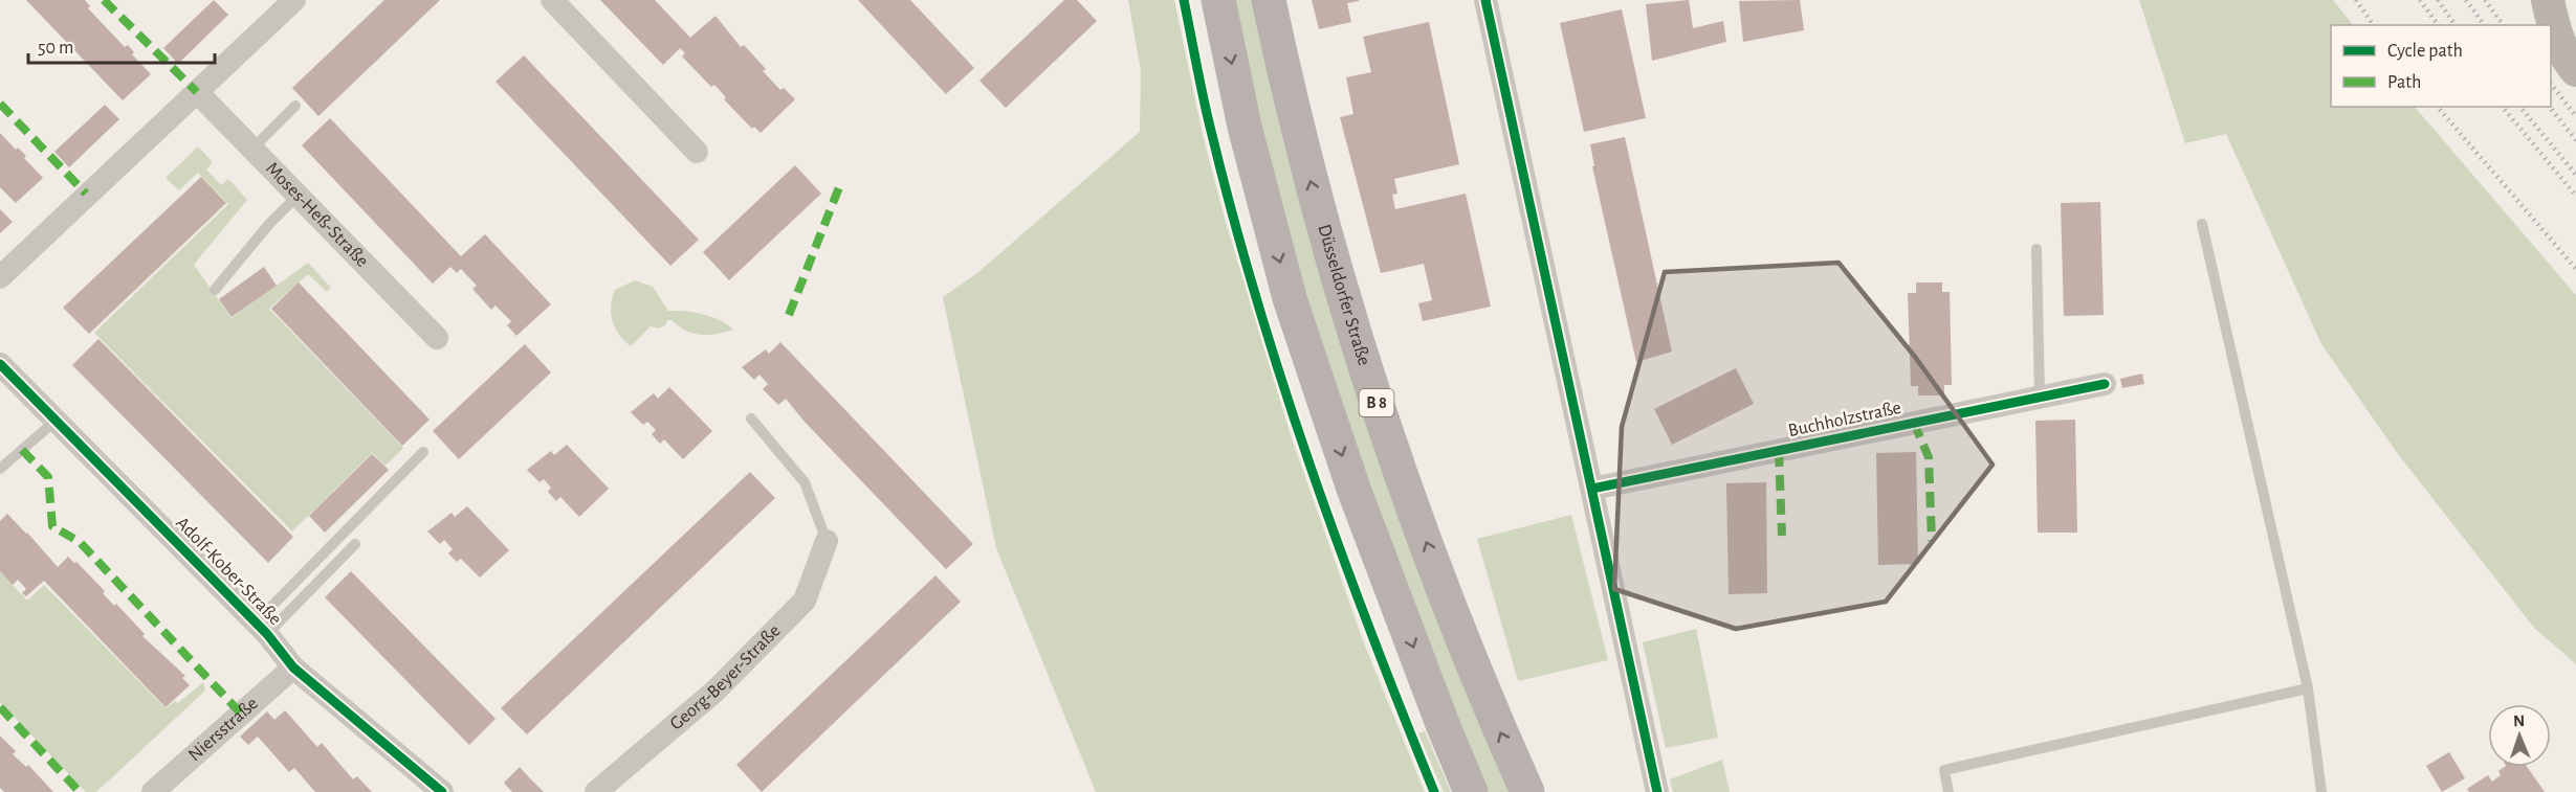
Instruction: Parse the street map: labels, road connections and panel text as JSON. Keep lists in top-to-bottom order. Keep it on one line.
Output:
{"streets":{"main road":["Düsseldorfer Straße","B 8"],"street":["Moses-Heß-Straße","Buchholzstraße","Adolf-Kober-Straße","Georg-Beyer-Straße","Niersstraße"]},"crossings":[["Adolf-Kober-Straße","Niersstraße"]],"legend":["Cycle path","Path"],"scale_bar":"50 m","north":"top"}
